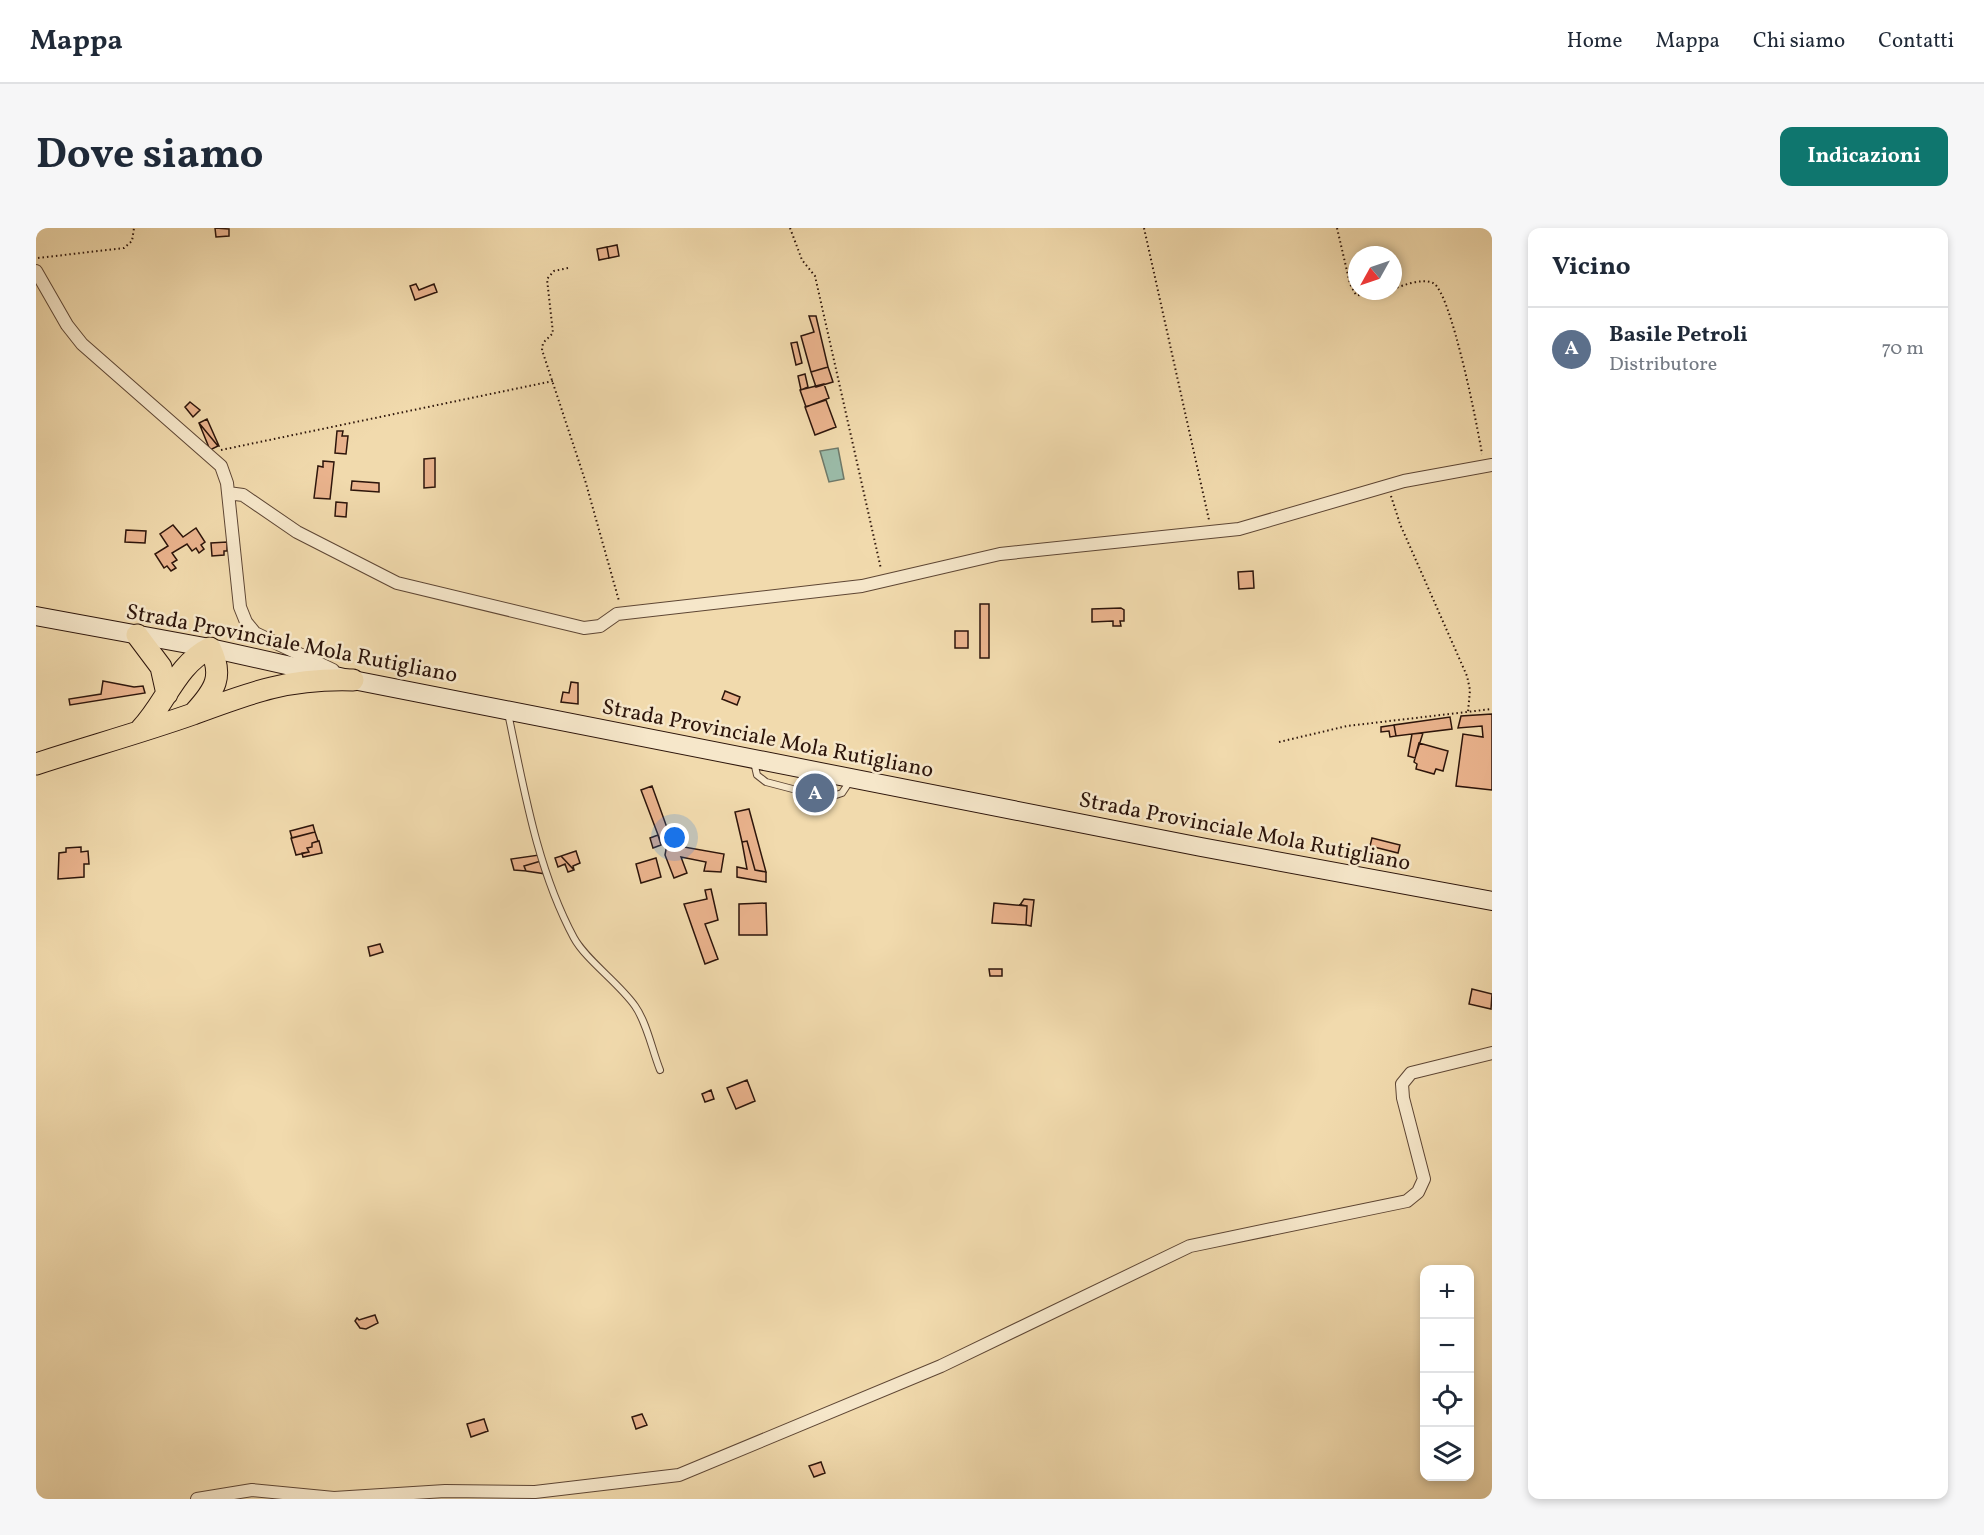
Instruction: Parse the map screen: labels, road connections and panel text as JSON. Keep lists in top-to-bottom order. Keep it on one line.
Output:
{"streets":{"main road":["Strada Provinciale Mola Rutigliano"]},"north":"bottom left","page":{"header":"Mappa","nav":["Home","Mappa","Chi siamo","Contatti"],"title":"Dove siamo","buttons":"Indicazioni","heading":"Vicino","list":[{"mark":"A","name":"Basile Petroli","note":"Distributore","value":"70 m"}],"pins":"A","map_buttons":["+","−"]}}
